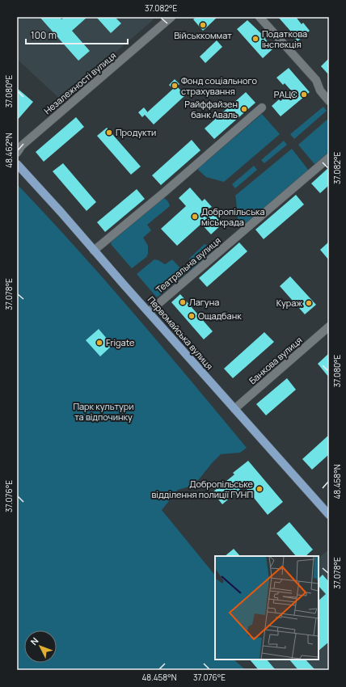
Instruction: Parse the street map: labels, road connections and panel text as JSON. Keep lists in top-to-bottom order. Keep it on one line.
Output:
{"streets":{"main road":["Первомайська вулиця"],"street":["Незалежності вулиця","Театральна вулиця","Банкова вулиця"]},"crossings":[["Театральна вулиця","Первомайська вулиця"],["Первомайська вулиця","Банкова вулиця"]],"parks":["Парк культури та відпочинку"],"places":["Військкоммат","Податкова інспекція","Фонд соціального страхування","РАЦС","Райффайзен банк Аваль","Продукти","Добропільська міськрада","Лагуна","Кураж","Ощадбанк","Frigate","Добропільське відділення полиції ГУНП"],"scale_bar":"100 m","north":"top left","coordinates":["37.082°E","37.080°E","48.462°N","37.078°E","48.458°N","37.076°E"]}
